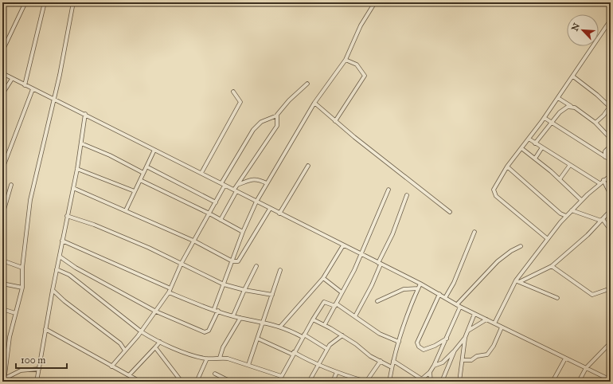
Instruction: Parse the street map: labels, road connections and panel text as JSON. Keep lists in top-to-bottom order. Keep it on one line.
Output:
{"scale_bar":"100 m","north":"top left"}
